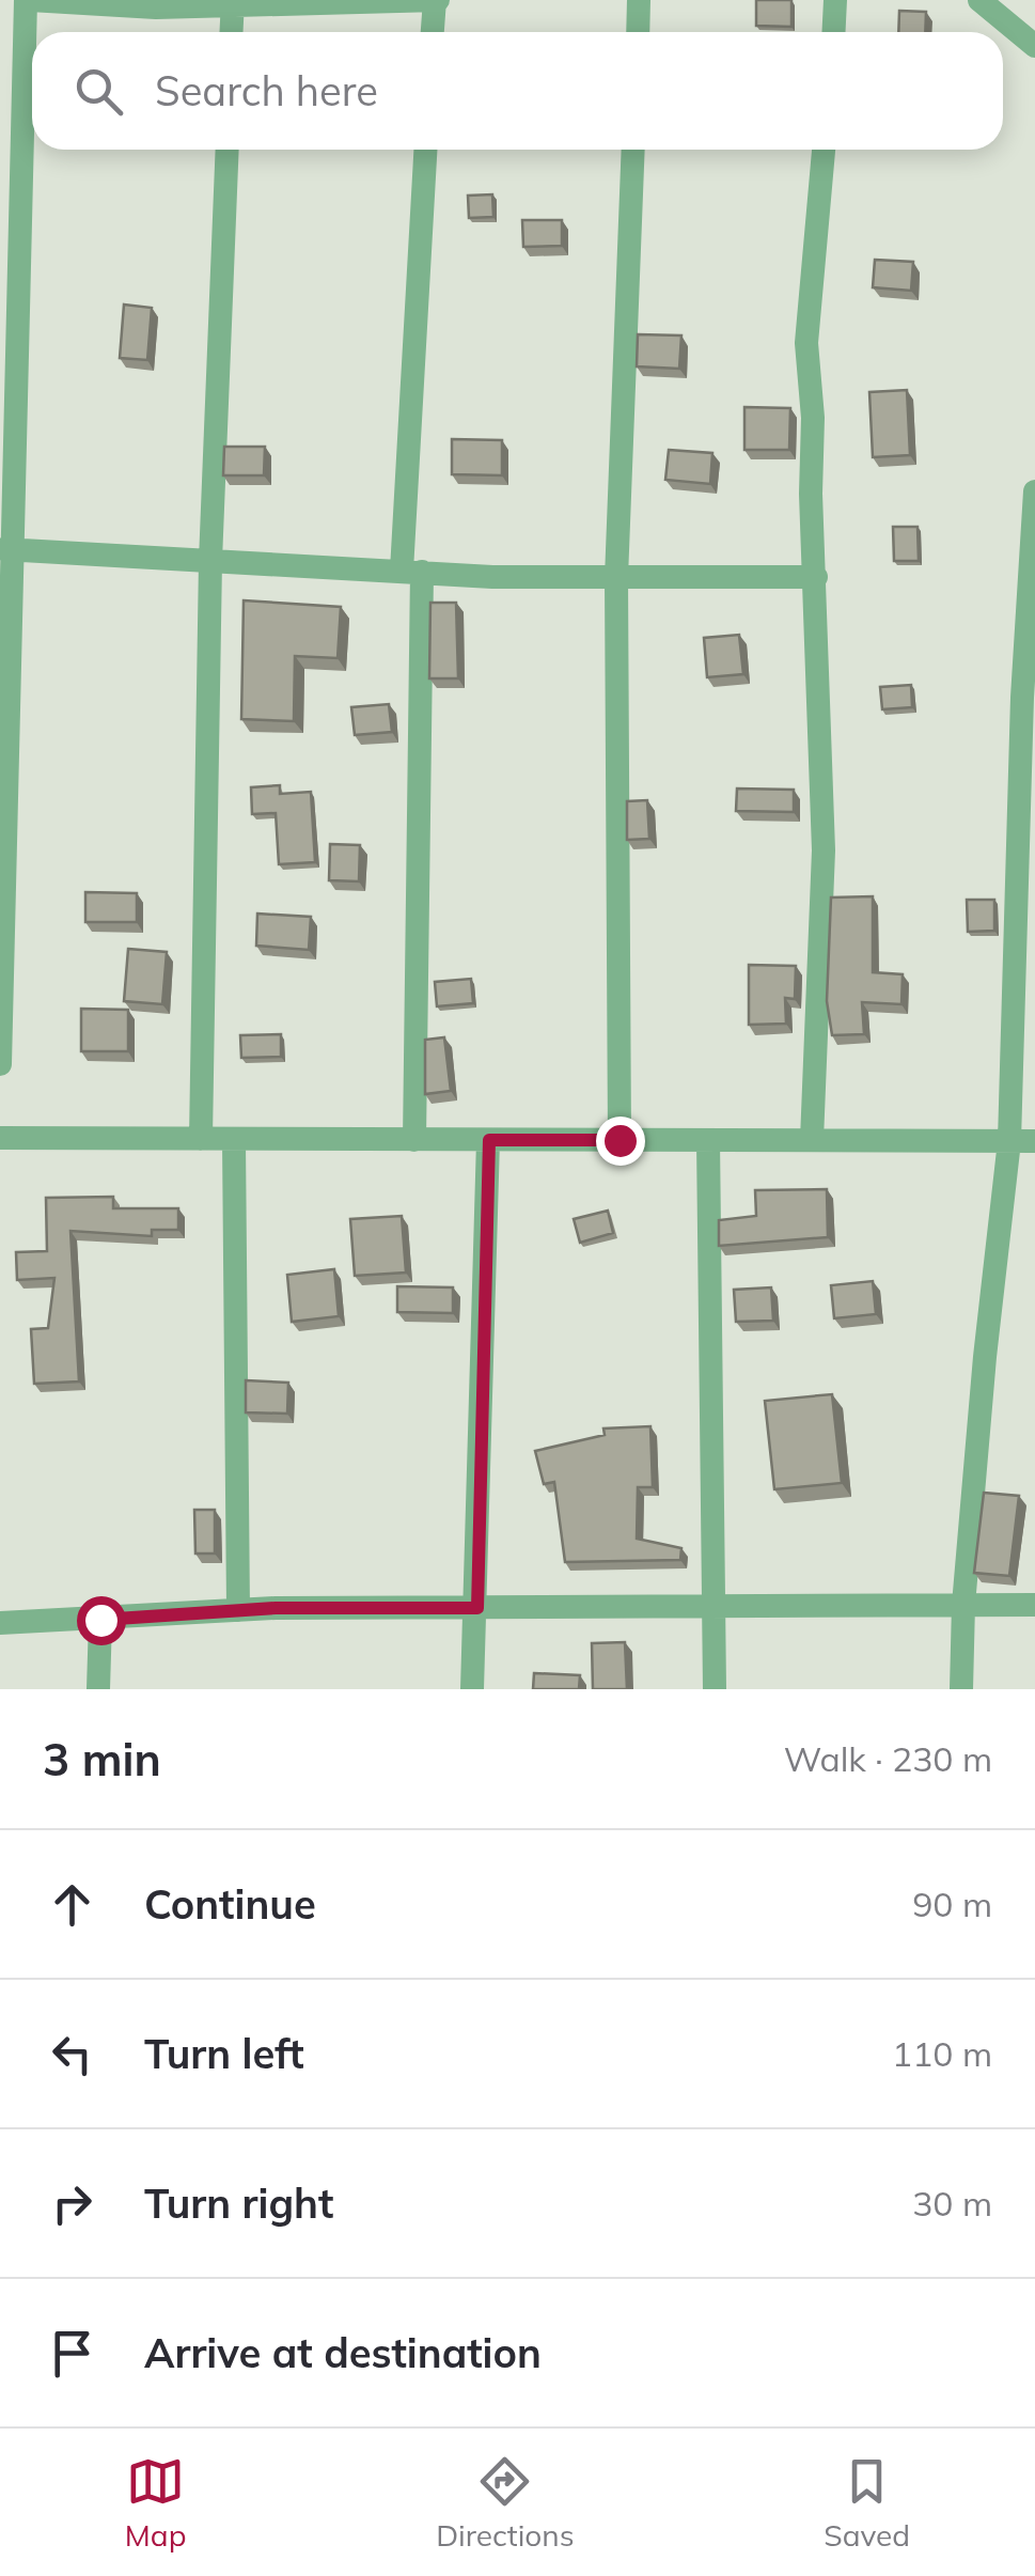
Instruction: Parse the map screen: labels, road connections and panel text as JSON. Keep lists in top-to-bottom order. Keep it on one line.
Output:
{"page":{"search":"Search here","heading":["3 min","Walk · 230 m"],"list":[["Continue","90 m"],["Turn left","110 m"],["Turn right","30 m"],"Arrive at destination"],"nav":["Map","Directions","Saved"]}}
